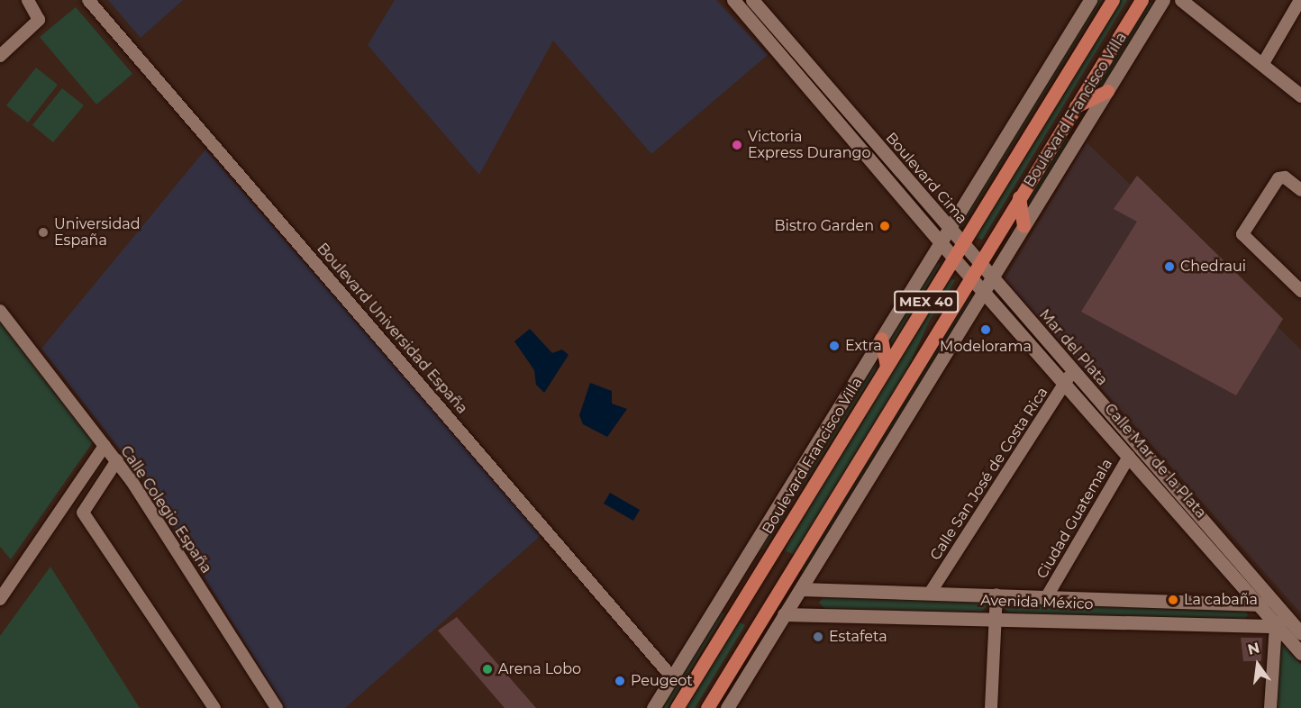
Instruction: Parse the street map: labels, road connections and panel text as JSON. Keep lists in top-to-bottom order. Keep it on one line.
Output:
{"streets":{"main road":["Boulevard Francisco Villa","Boulevard Cima","MEX 40","Mar del Plata","Calle Mar de la Plata","Avenida México"],"street":["Boulevard Universidad España","Calle San José de Costa Rica","Calle Colegio España","Ciudad Guatemala"]},"crossings":[["Boulevard Francisco Villa","Boulevard Cima"],["Boulevard Francisco Villa","Boulevard Universidad España"],["Boulevard Francisco Villa","Mar del Plata"],["Boulevard Francisco Villa","Calle Mar de la Plata"],["Boulevard Francisco Villa","Avenida México"],["Boulevard Cima","Mar del Plata"],["Boulevard Cima","Calle Mar de la Plata"],["Mar del Plata","Calle Mar de la Plata"],["Mar del Plata","Calle San José de Costa Rica"],["Mar del Plata","Avenida México"],["Calle Mar de la Plata","Calle San José de Costa Rica"],["Calle Mar de la Plata","Ciudad Guatemala"],["Calle Mar de la Plata","Avenida México"],["Calle San José de Costa Rica","Avenida México"],["Ciudad Guatemala","Avenida México"]],"places":["Victoria Express Durango","Bistro Garden","Universidad España","Chedraui","Modelorama","Extra","La cabaña","Estafeta","Arena Lobo","Peugeot"],"north":"top"}
